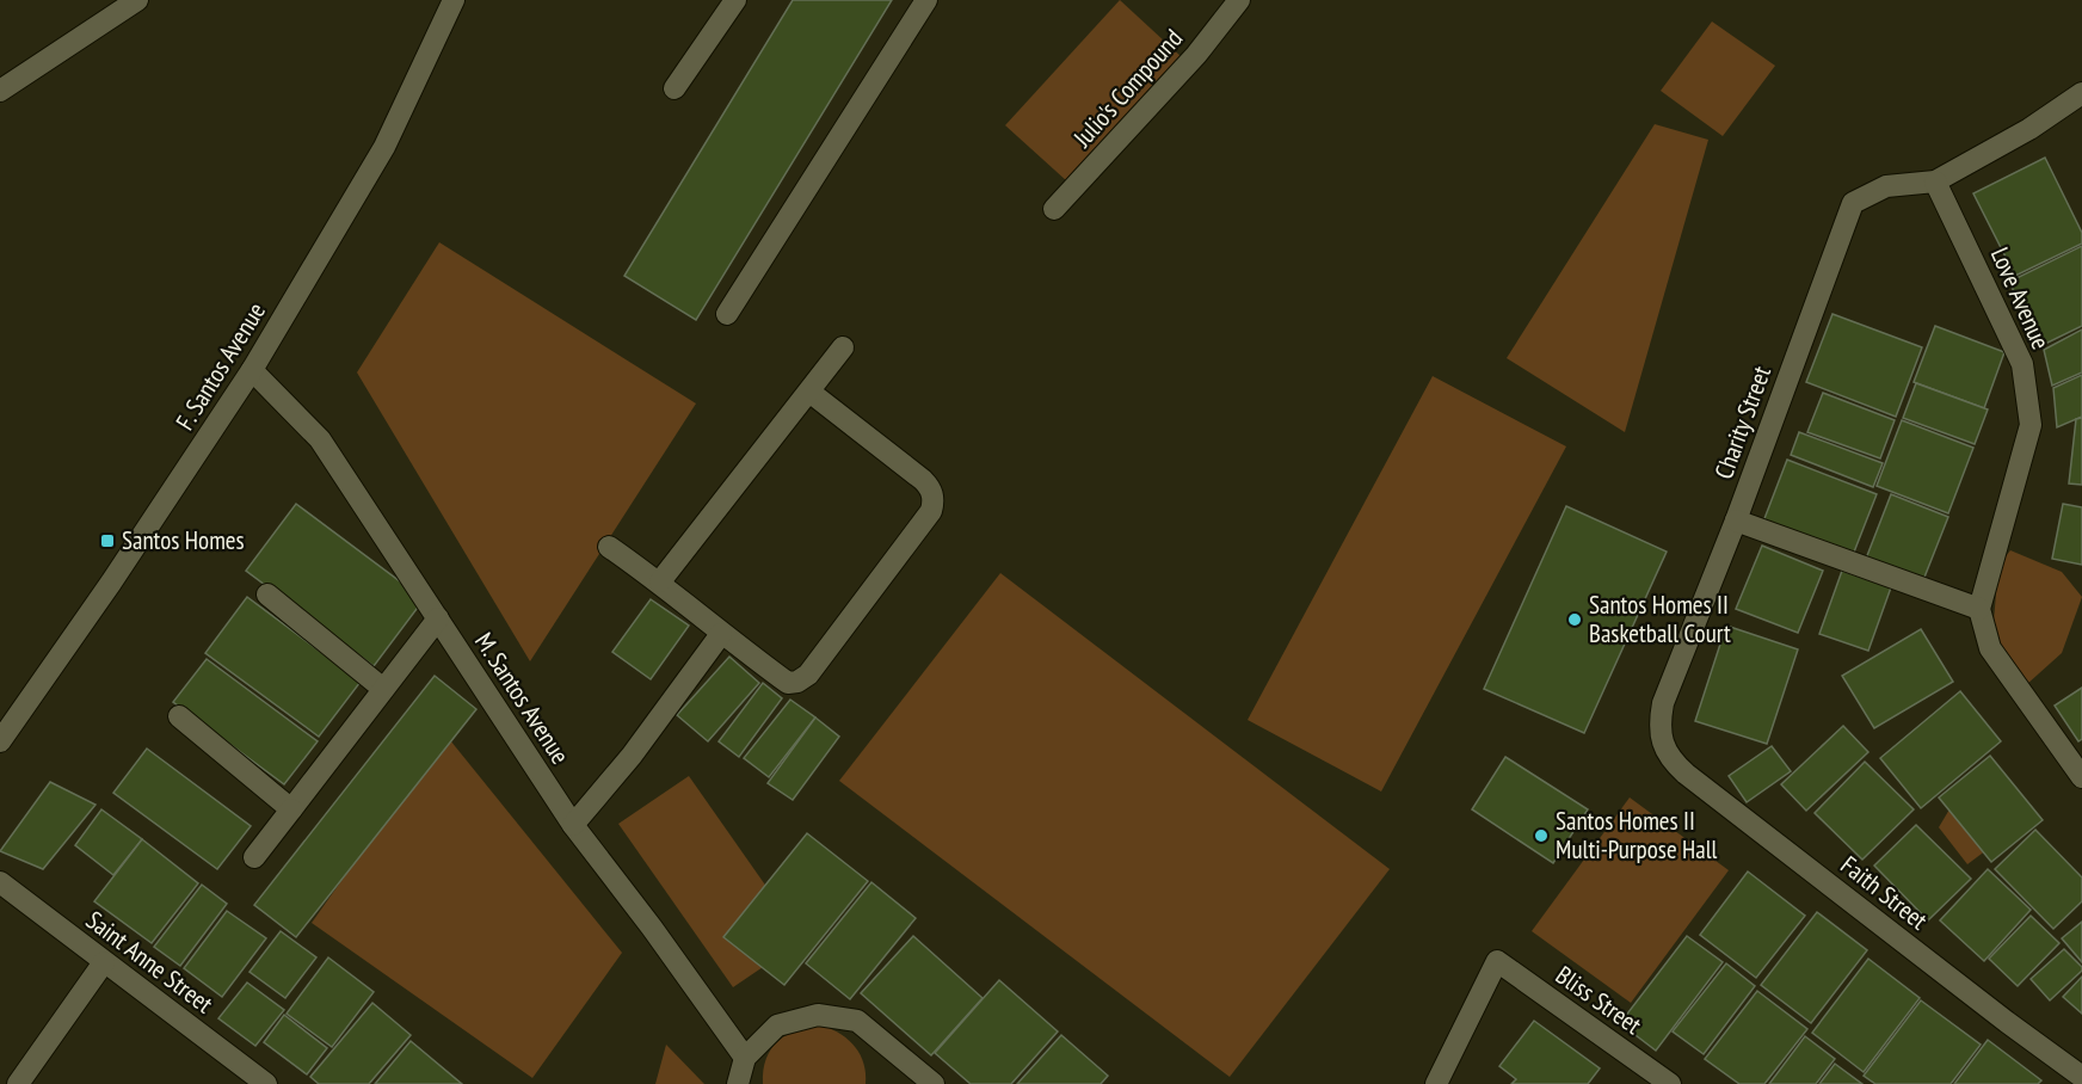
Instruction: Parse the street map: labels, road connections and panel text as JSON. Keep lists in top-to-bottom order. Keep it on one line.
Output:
{"streets":{"street":["Julio's Compound","Love Avenue","F. Santos Avenue","Charity Street","M. Santos Avenue","Faith Street","Saint Anne Street","Bliss Street"]},"crossings":[["Love Avenue","Charity Street"],["F. Santos Avenue","M. Santos Avenue"],["Charity Street","Faith Street"]],"places":{"transit":["Santos Homes"],"other":["Santos Homes II Basketball Court","Santos Homes II Multi-Purpose Hall"]}}
